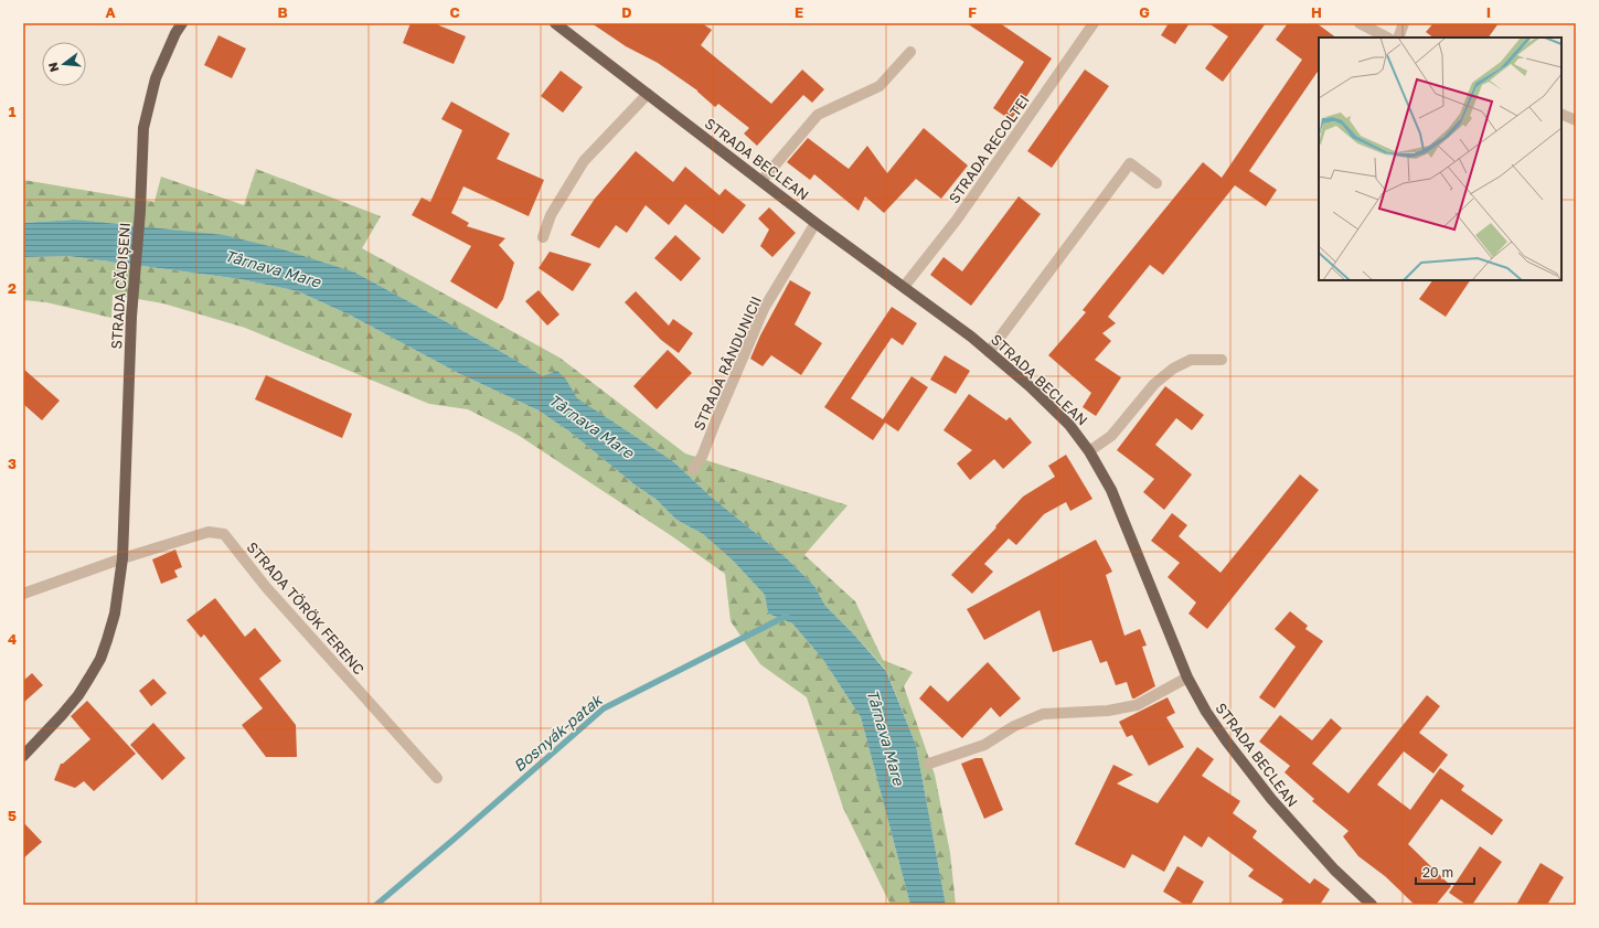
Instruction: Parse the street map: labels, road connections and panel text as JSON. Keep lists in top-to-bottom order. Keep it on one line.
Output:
{"streets":{"main road":["STRADA BECLEAN","STRADA CĂDIȘENI"],"street":["STRADA RECOLTEI","STRADA RÂNDUNICII","STRADA TÖRÖK FERENC"]},"crossings":[["STRADA RECOLTEI","STRADA BECLEAN"],["STRADA BECLEAN","STRADA RÂNDUNICII"],["STRADA CĂDIȘENI","STRADA TÖRÖK FERENC"]],"water":["Târnava Mare","Bosnyák-patak"],"scale_bar":"20 m","north":"left","grid":{"columns":["A","B","C","D","E","F","G","H","I"],"rows":["1","2","3","4","5"]}}
